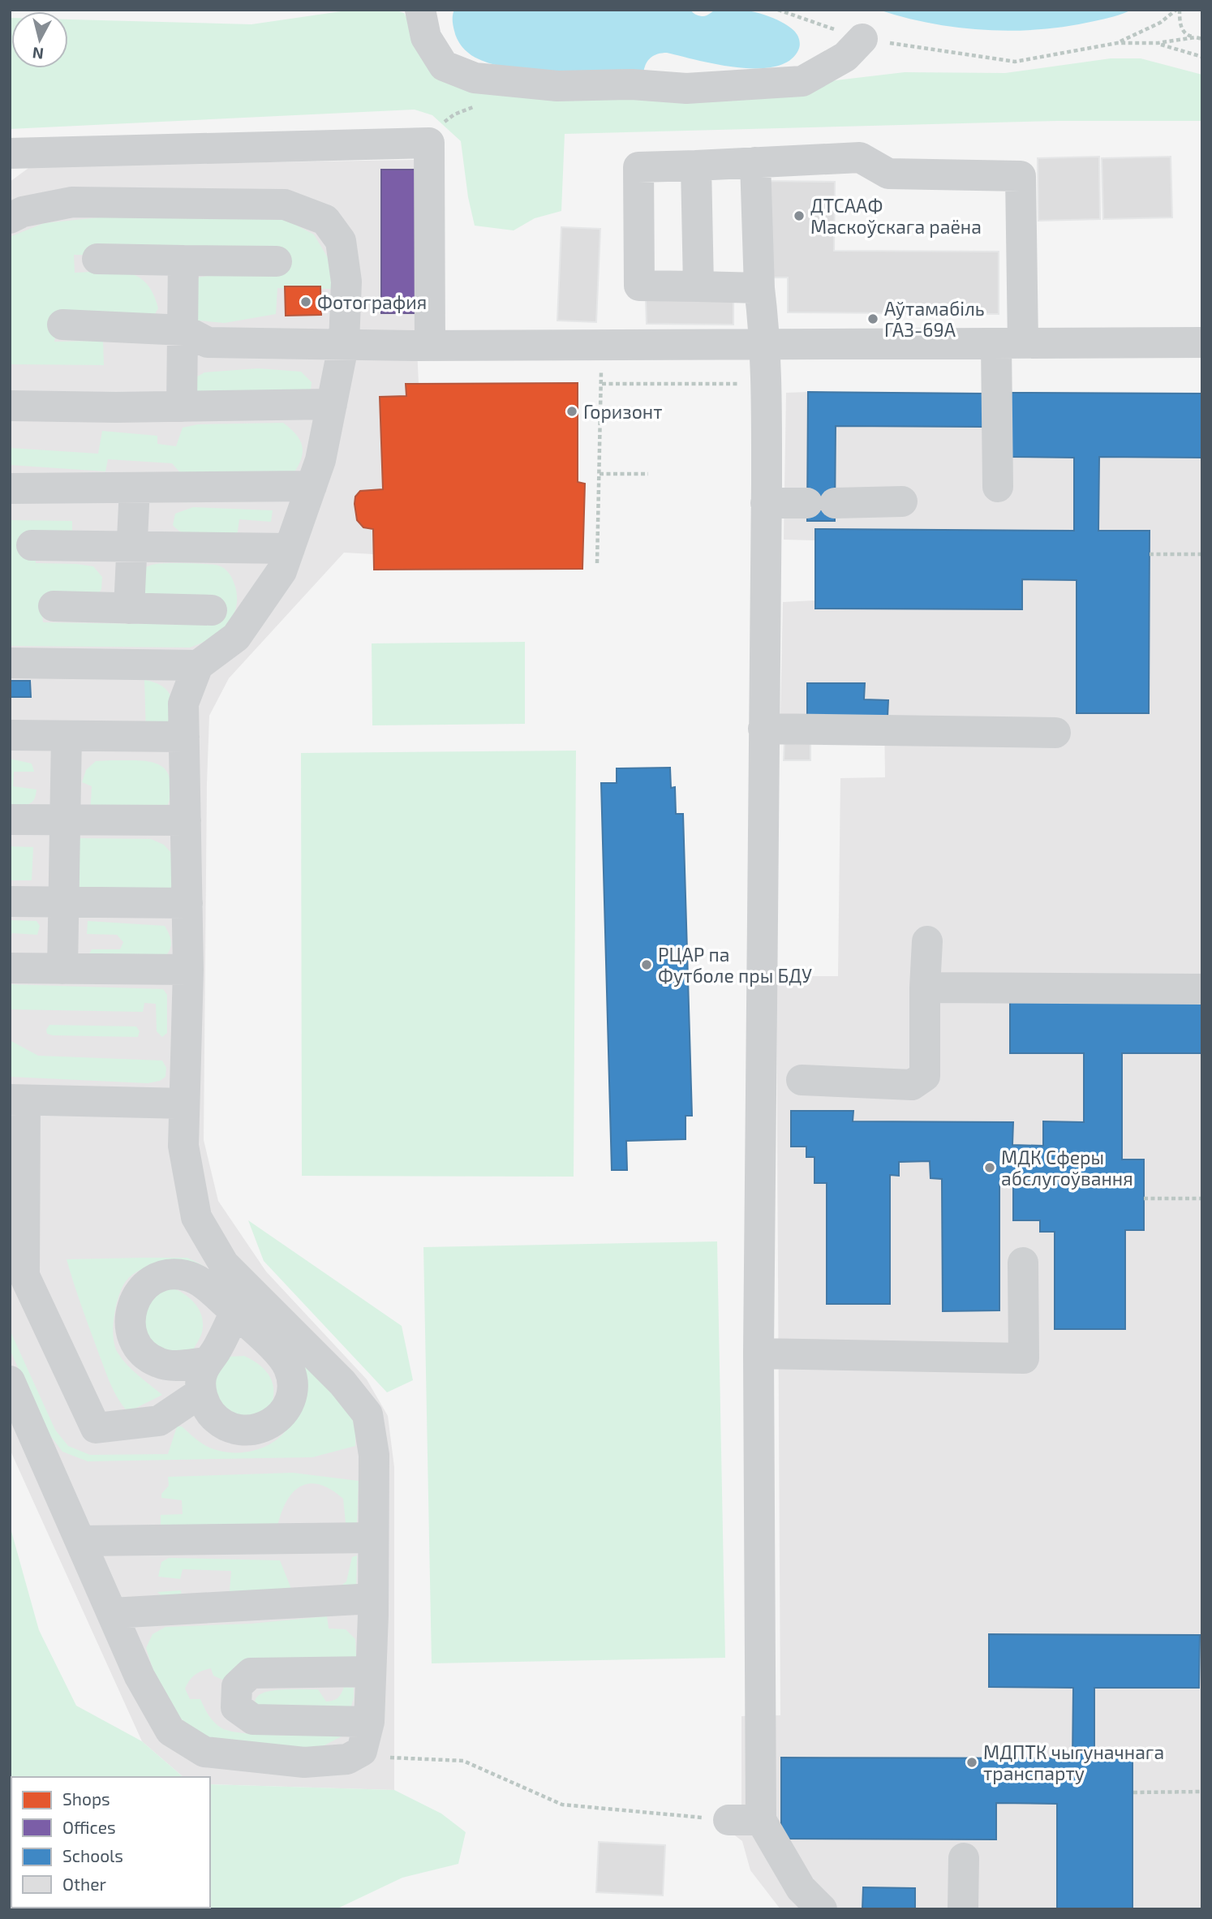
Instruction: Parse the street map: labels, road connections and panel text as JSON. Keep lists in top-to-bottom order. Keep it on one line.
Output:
{"places":["ДТСААФ Маскоўскага раёна","Фотография","Аўтамабіль ГАЗ-69А","Горизонт","РЦАР па Футболе пры БДУ","МДК Сферы абслугоўвання","МДПТК чыгуначнага транспарту"],"legend":["Shops","Offices","Schools","Other"],"north":"bottom"}
